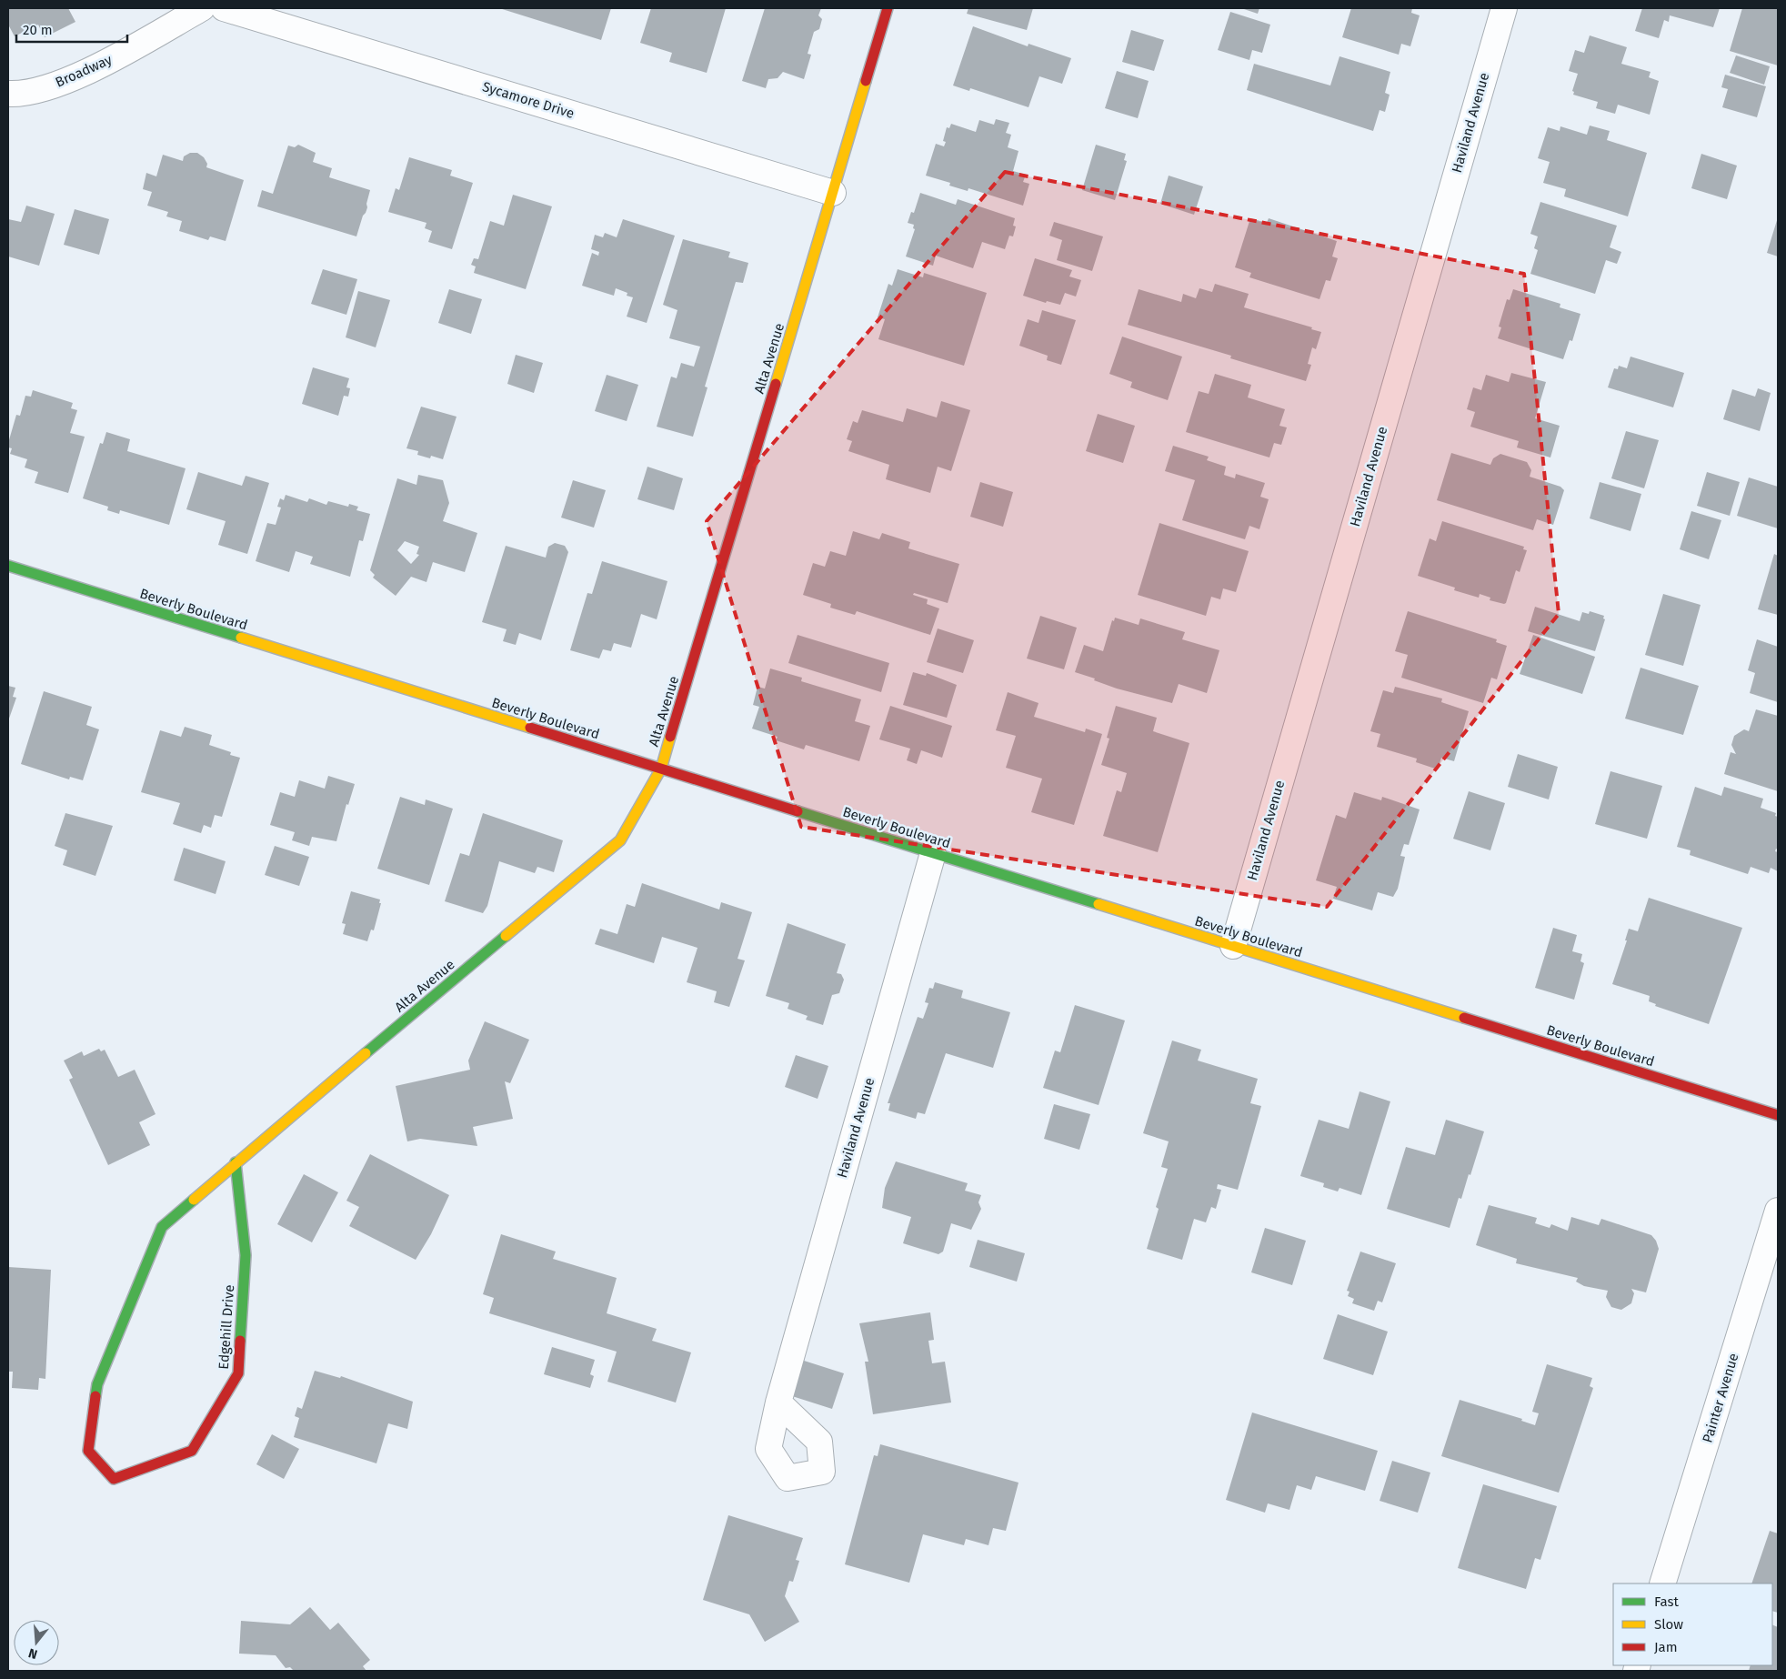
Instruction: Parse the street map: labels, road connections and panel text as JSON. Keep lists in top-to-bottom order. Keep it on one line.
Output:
{"streets":{"street":["Broadway","Sycamore Drive","Haviland Avenue","Alta Avenue","Beverly Boulevard","Edgehill Drive","Painter Avenue"]},"crossings":[["Sycamore Drive","Alta Avenue"],["Haviland Avenue","Beverly Boulevard"],["Alta Avenue","Beverly Boulevard"],["Alta Avenue","Edgehill Drive"]],"legend":["Fast","Slow","Jam"],"scale_bar":"20 m","north":"bottom"}
